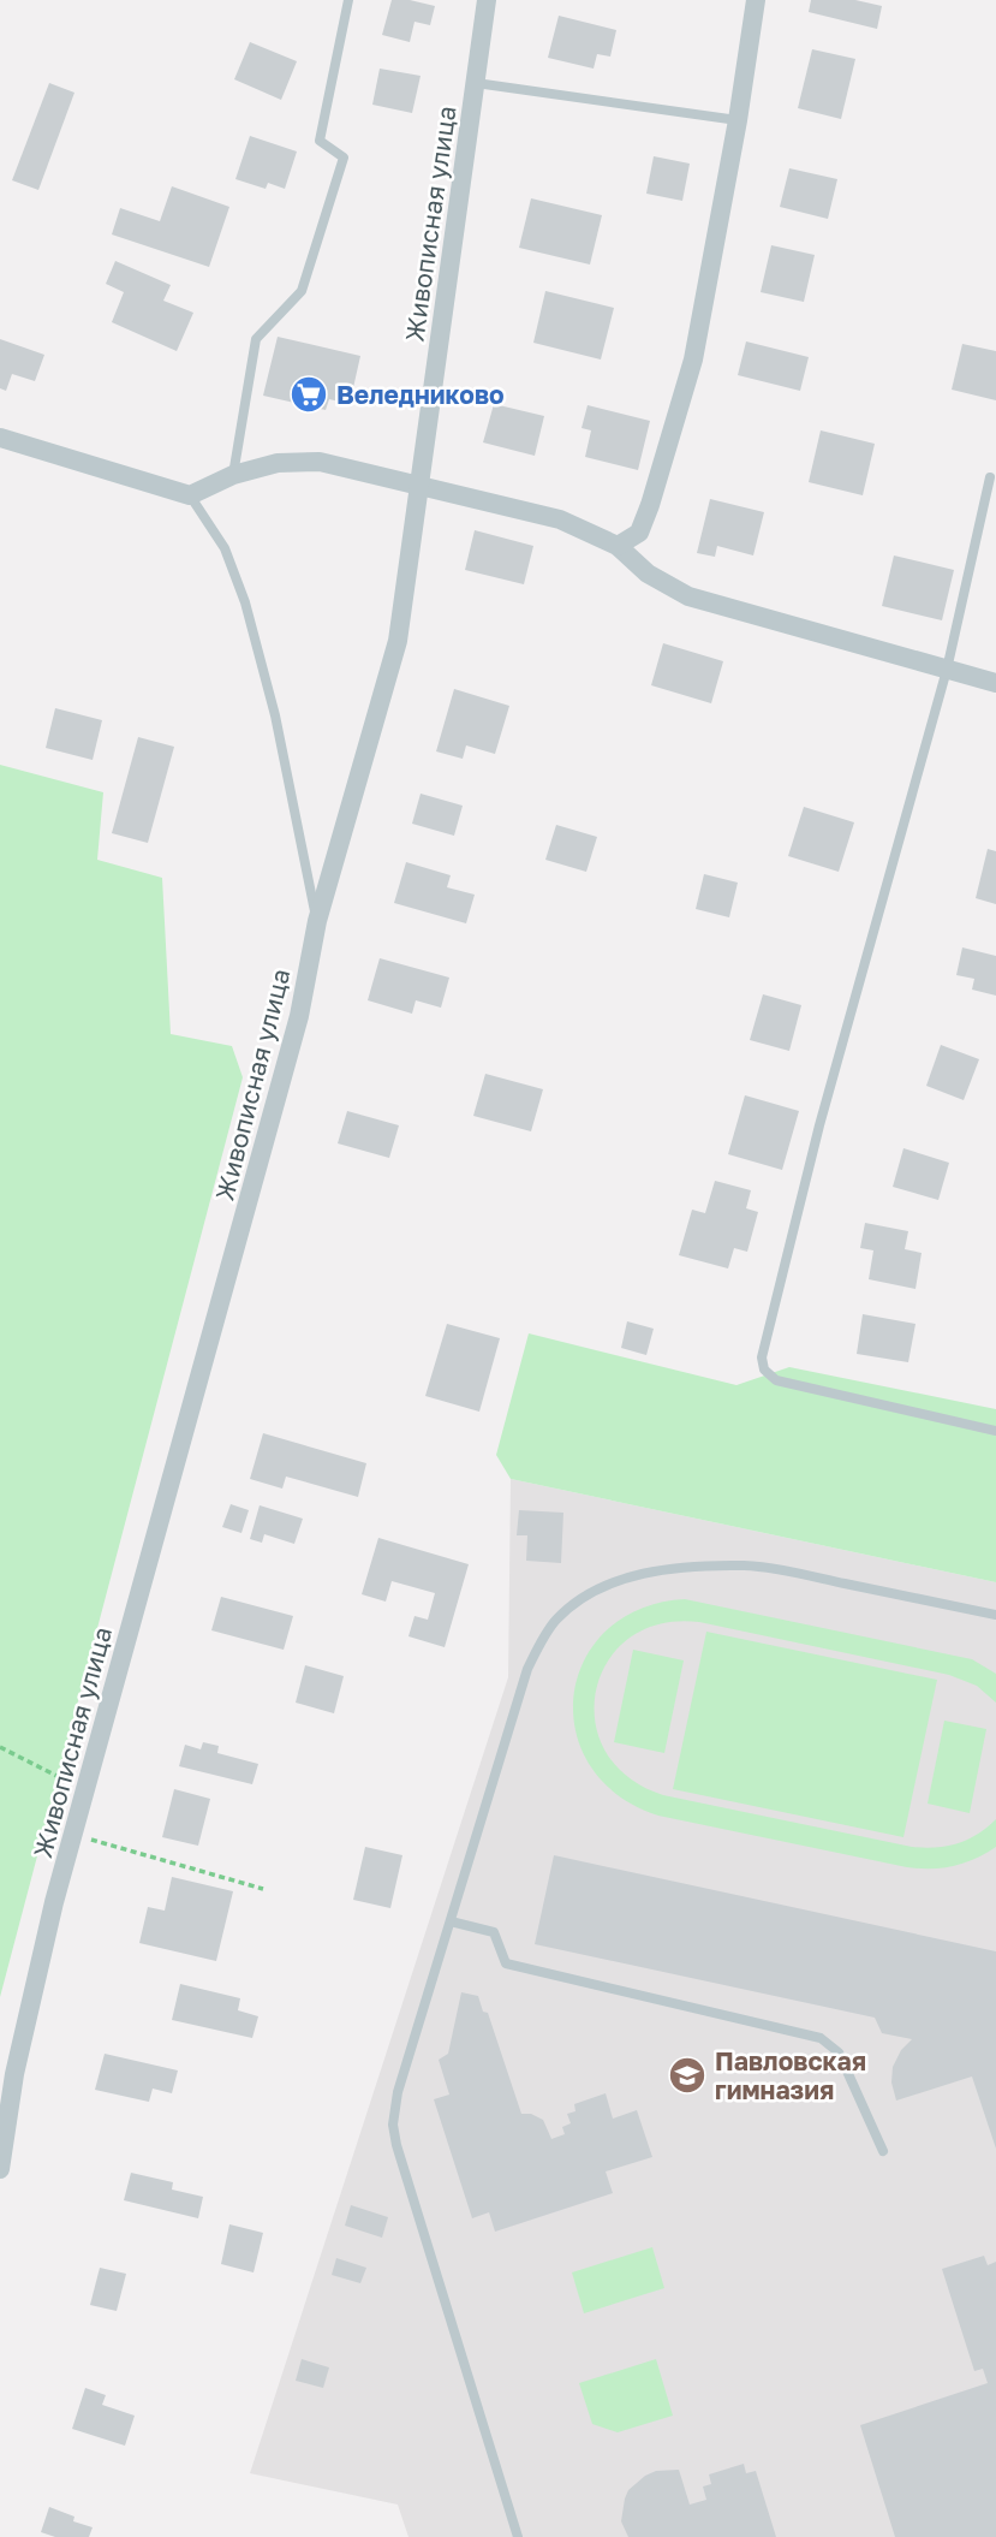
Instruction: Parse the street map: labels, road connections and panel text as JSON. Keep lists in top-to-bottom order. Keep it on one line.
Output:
{"streets":{"street":["Живописная улица"]},"places":{"supermarket":["Веледниково"],"school or university":["Павловская гимназия"]}}
